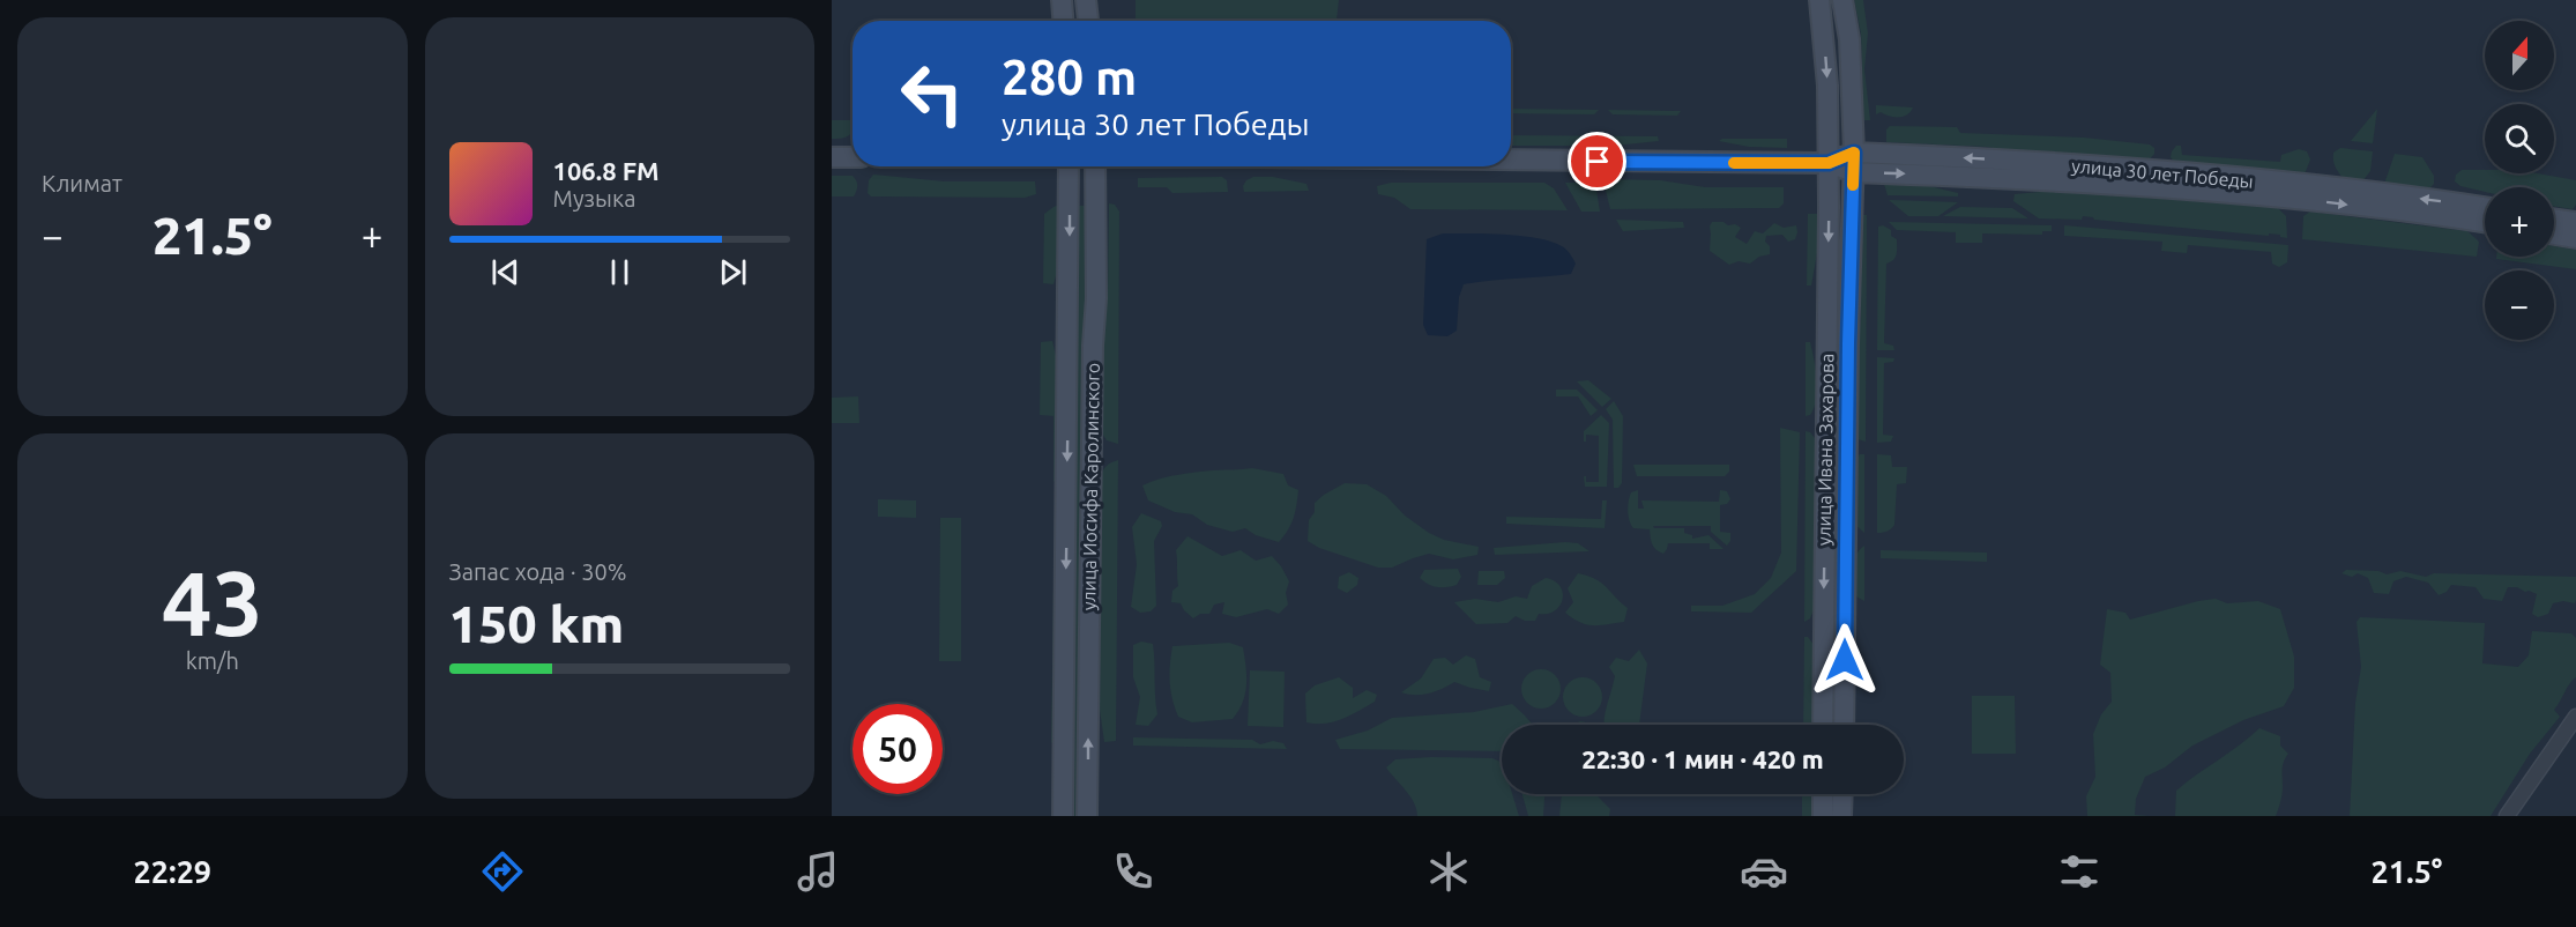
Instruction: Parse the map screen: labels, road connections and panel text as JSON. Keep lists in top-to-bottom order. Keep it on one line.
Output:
{"streets":{"main road":["улица 30 лет Победы","улица Ивана Захарова","улица Иосифа Каролинского"]},"crossings":[["улица 30 лет Победы","улица Ивана Захарова"]],"north":"top","page":{"tile":["Климат",["43","km/h"],["Запас хода · 30%","150 km"]],"map_buttons":["+","−"],"turn":["280 m","улица 30 лет Победы"],"song":["106.8 FM","Музыка"],"heat":["−","21.5°","+"],"limit":"50","trip":"22:30 · 1 мин · 420 m","tabs":["22:29","21.5°"]}}
